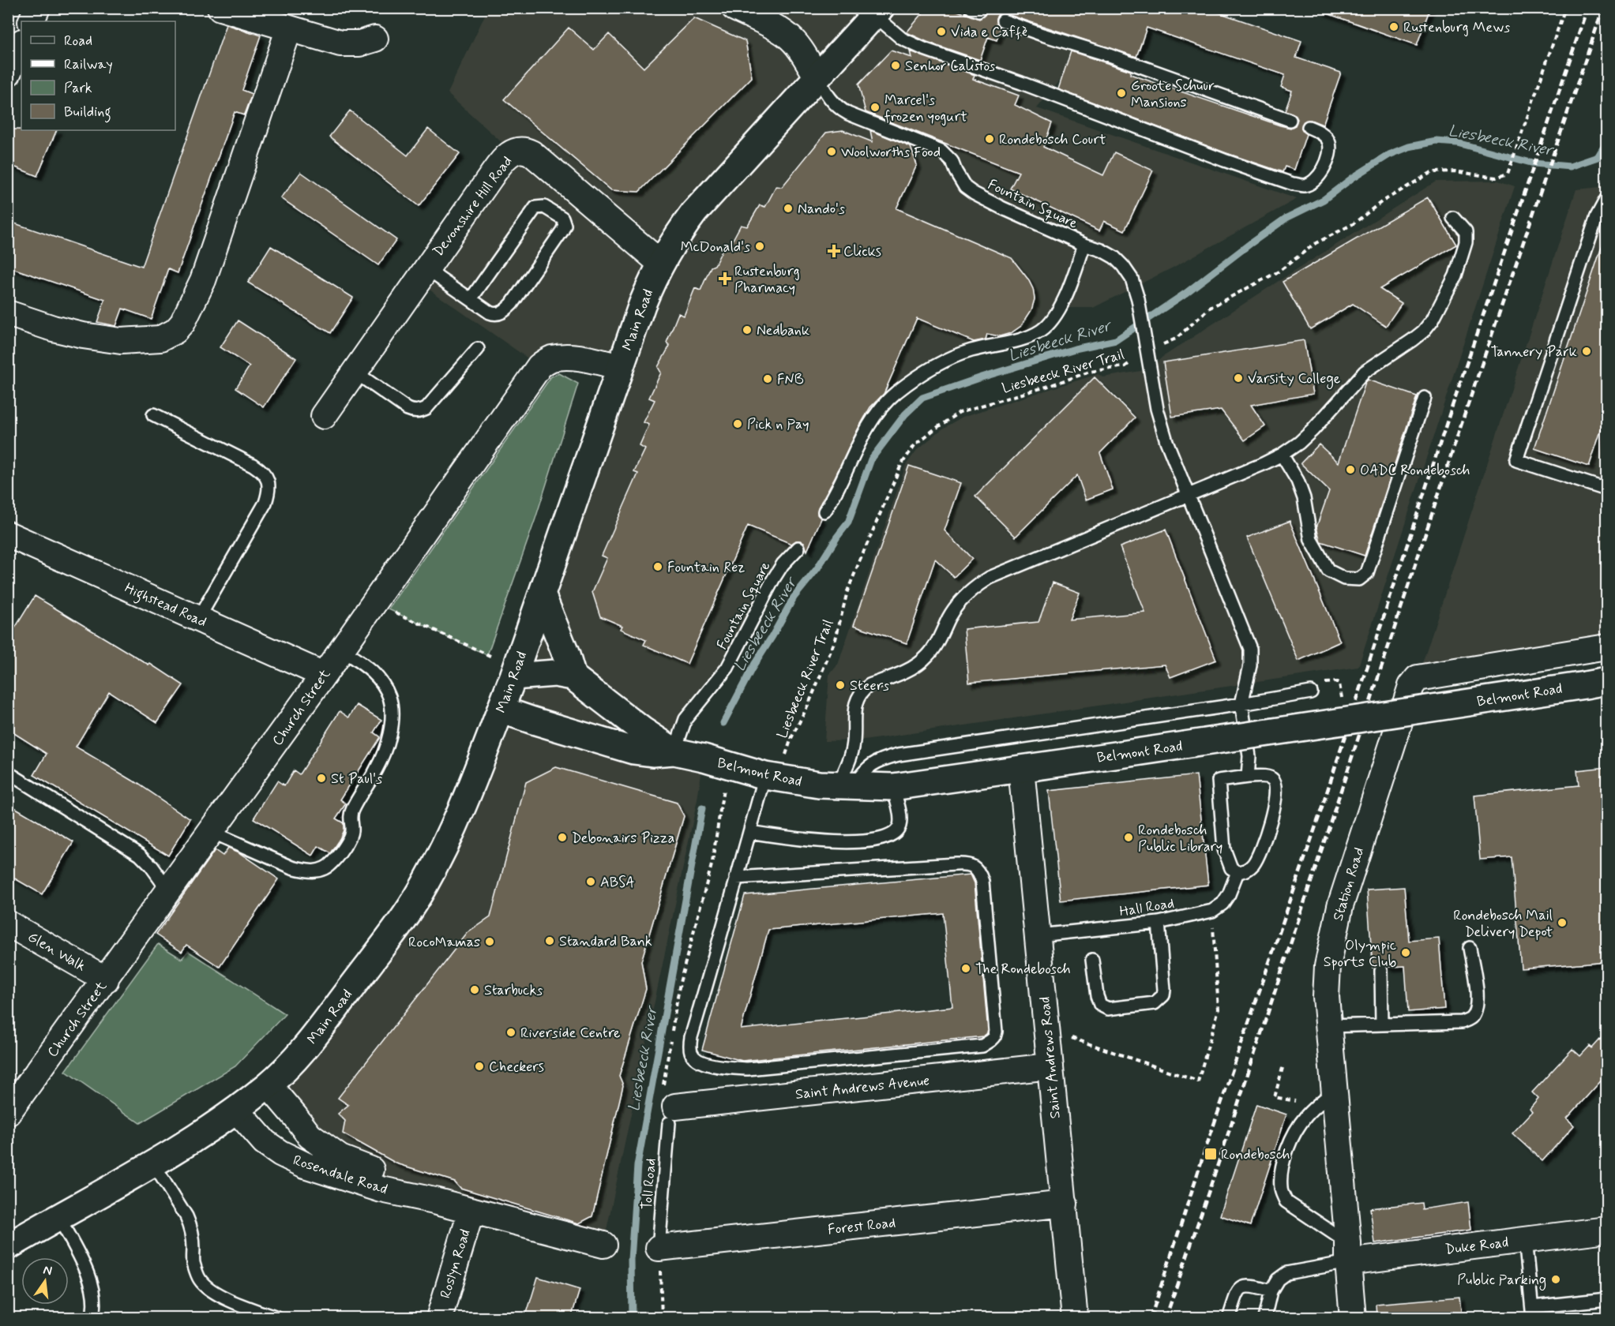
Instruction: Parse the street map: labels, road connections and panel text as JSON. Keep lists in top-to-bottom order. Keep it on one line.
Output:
{"streets":{"main road":["Main Road","Belmont Road"],"street":["Devonshire Hill Road","Highstead Road","Church Street","Station Road","Glen Walk","Saint Andrews Road","Saint Andrews Avenue","Rosendale Road","Forest Road","Duke Road","Roslyn Road"],"lane":["Fountain Square","Hall Road","Toll Road"],"path":["Liesbeeck River Trail"]},"crossings":[["Fountain Square","Main Road"],["Fountain Square","Belmont Road"],["Devonshire Hill Road","Main Road"],["Main Road","Belmont Road"],["Main Road","Church Street"],["Main Road","Rosendale Road"],["Highstead Road","Church Street"],["Belmont Road","Saint Andrews Road"],["Church Street","Glen Walk"],["Station Road","Duke Road"],["Hall Road","Saint Andrews Road"],["Saint Andrews Road","Saint Andrews Avenue"],["Saint Andrews Road","Forest Road"],["Saint Andrews Avenue","Toll Road"],["Rosendale Road","Roslyn Road"],["Toll Road","Forest Road"]],"water":["Liesbeeck River"],"places":{"other":["Rustenburg Mews","Vida e Caffè","Senhor Calistos","Groote Schuur Mansions","Marcel's frozen yogurt","Rondebosch Court","Woolworths Food","Nando's","McDonald's","Nedbank","Tannery Park","Varsity College","FNB","Pick n Pay","OADC Rondebosch","Fountain Rez","Steers","St Paul's","Debonairs Pizza","Rondebosch Public Library","ABSA","Rondebosch Mail Delivery Depot","Standard Bank","RocoMamas","Olympic Sports Club","The Rondebosch","Starbucks","Riverside Centre","Checkers","Public Parking"],"health":["Clicks","Rustenburg Pharmacy"],"transit":["Rondebosch"]},"legend":["Road","Railway","Park","Building"],"north":"top"}
